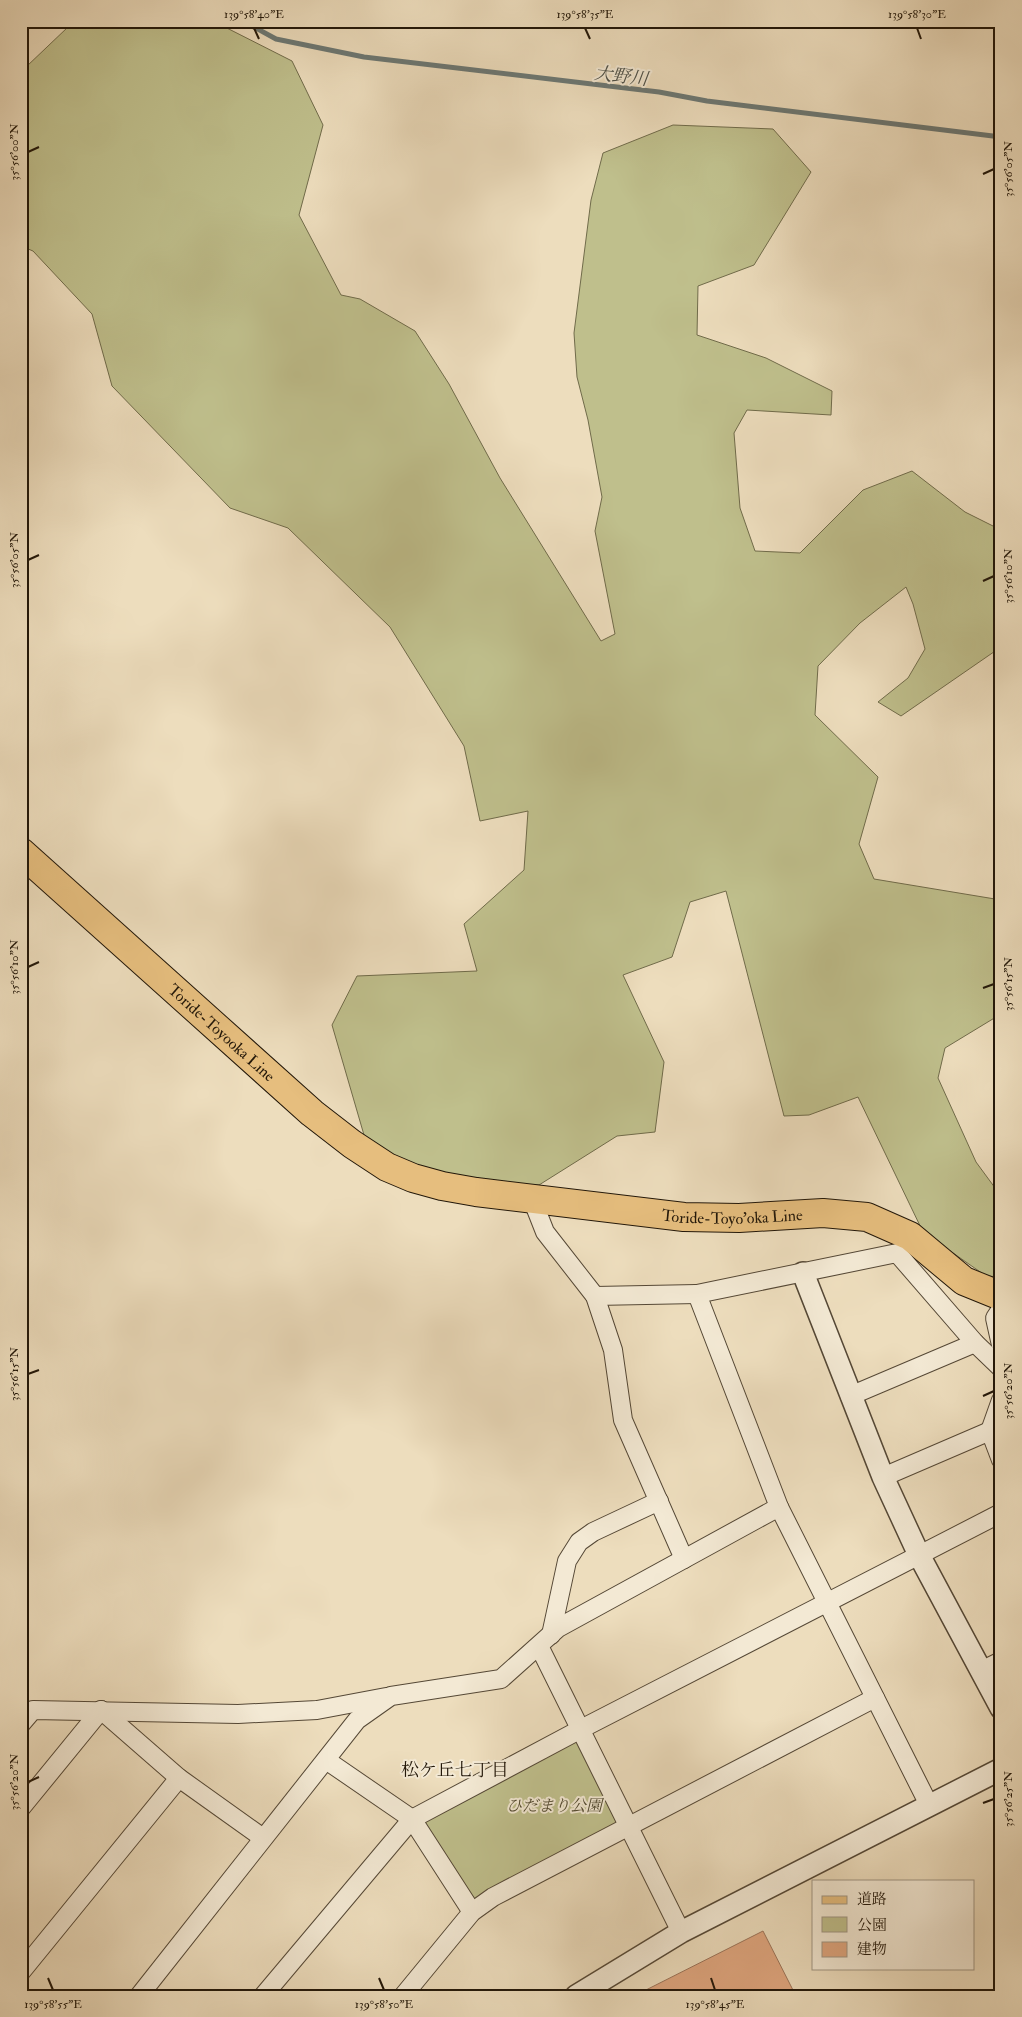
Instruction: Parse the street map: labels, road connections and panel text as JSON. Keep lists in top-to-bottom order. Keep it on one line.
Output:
{"streets":{"main road":["Toride-Toyo'oka Line"]},"districts":["松ケ丘七丁目"],"water":["大野川"],"parks":["ひだまり公園"],"legend":["道路","公園","建物"],"coordinates":["139°58'40\"E","139°58'35\"E","139°58'30\"E","35°56'00\"N","35°56'05\"N","35°56'10\"N","35°56'15\"N","35°56'20\"N","35°56'25\"N","139°58'55\"E","139°58'50\"E","139°58'45\"E"]}
